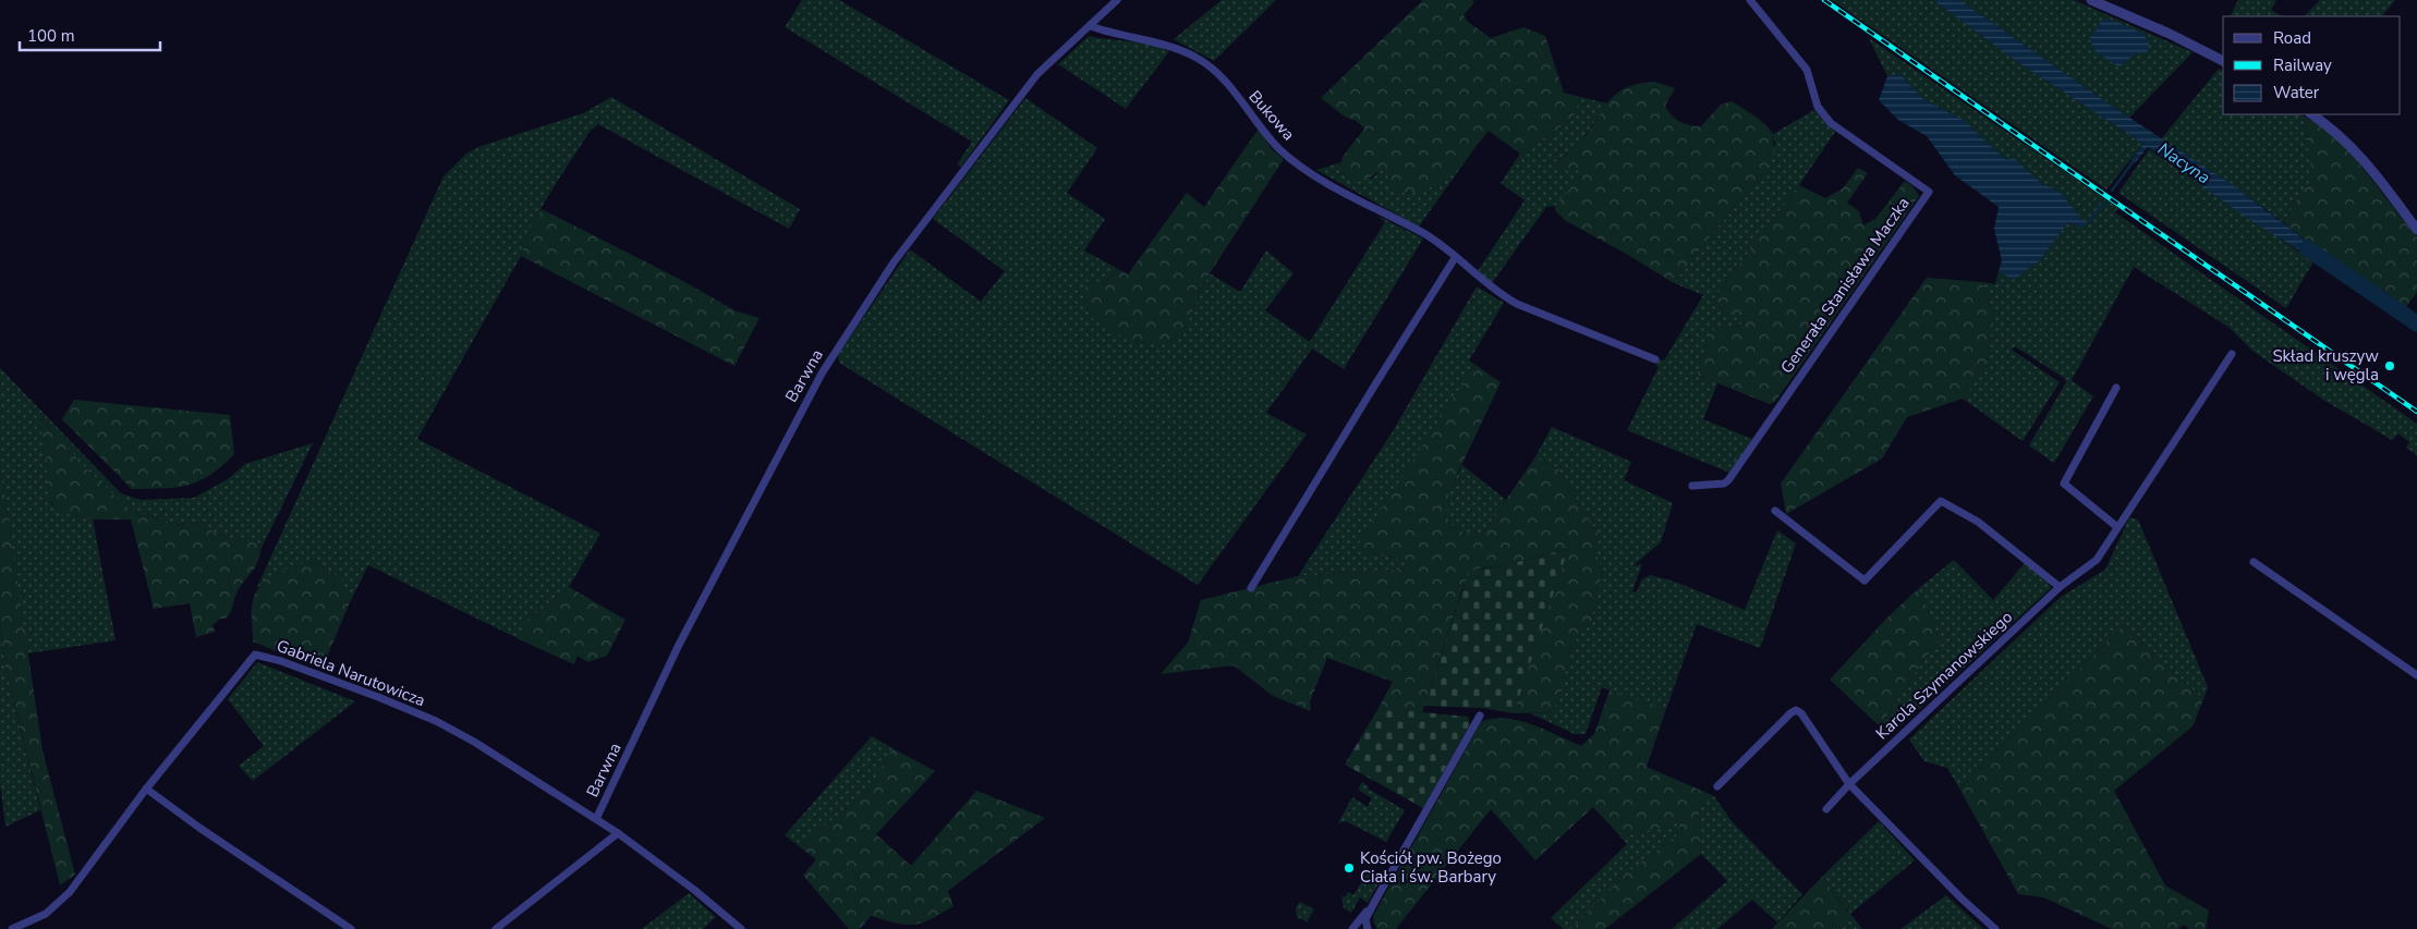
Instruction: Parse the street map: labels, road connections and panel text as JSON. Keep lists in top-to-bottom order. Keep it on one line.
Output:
{"streets":{"street":["Bukowa","Generała Stanisława Maczka","Barwna","Gabriela Narutowicza","Karola Szymanowskiego"]},"crossings":[["Bukowa","Barwna"],["Barwna","Gabriela Narutowicza"]],"water":["Nacyna"],"places":["Skład kruszyw i węgla","Kościół pw. Bożego Ciała i św. Barbary"],"legend":["Road","Railway","Water"],"scale_bar":"100 m"}
